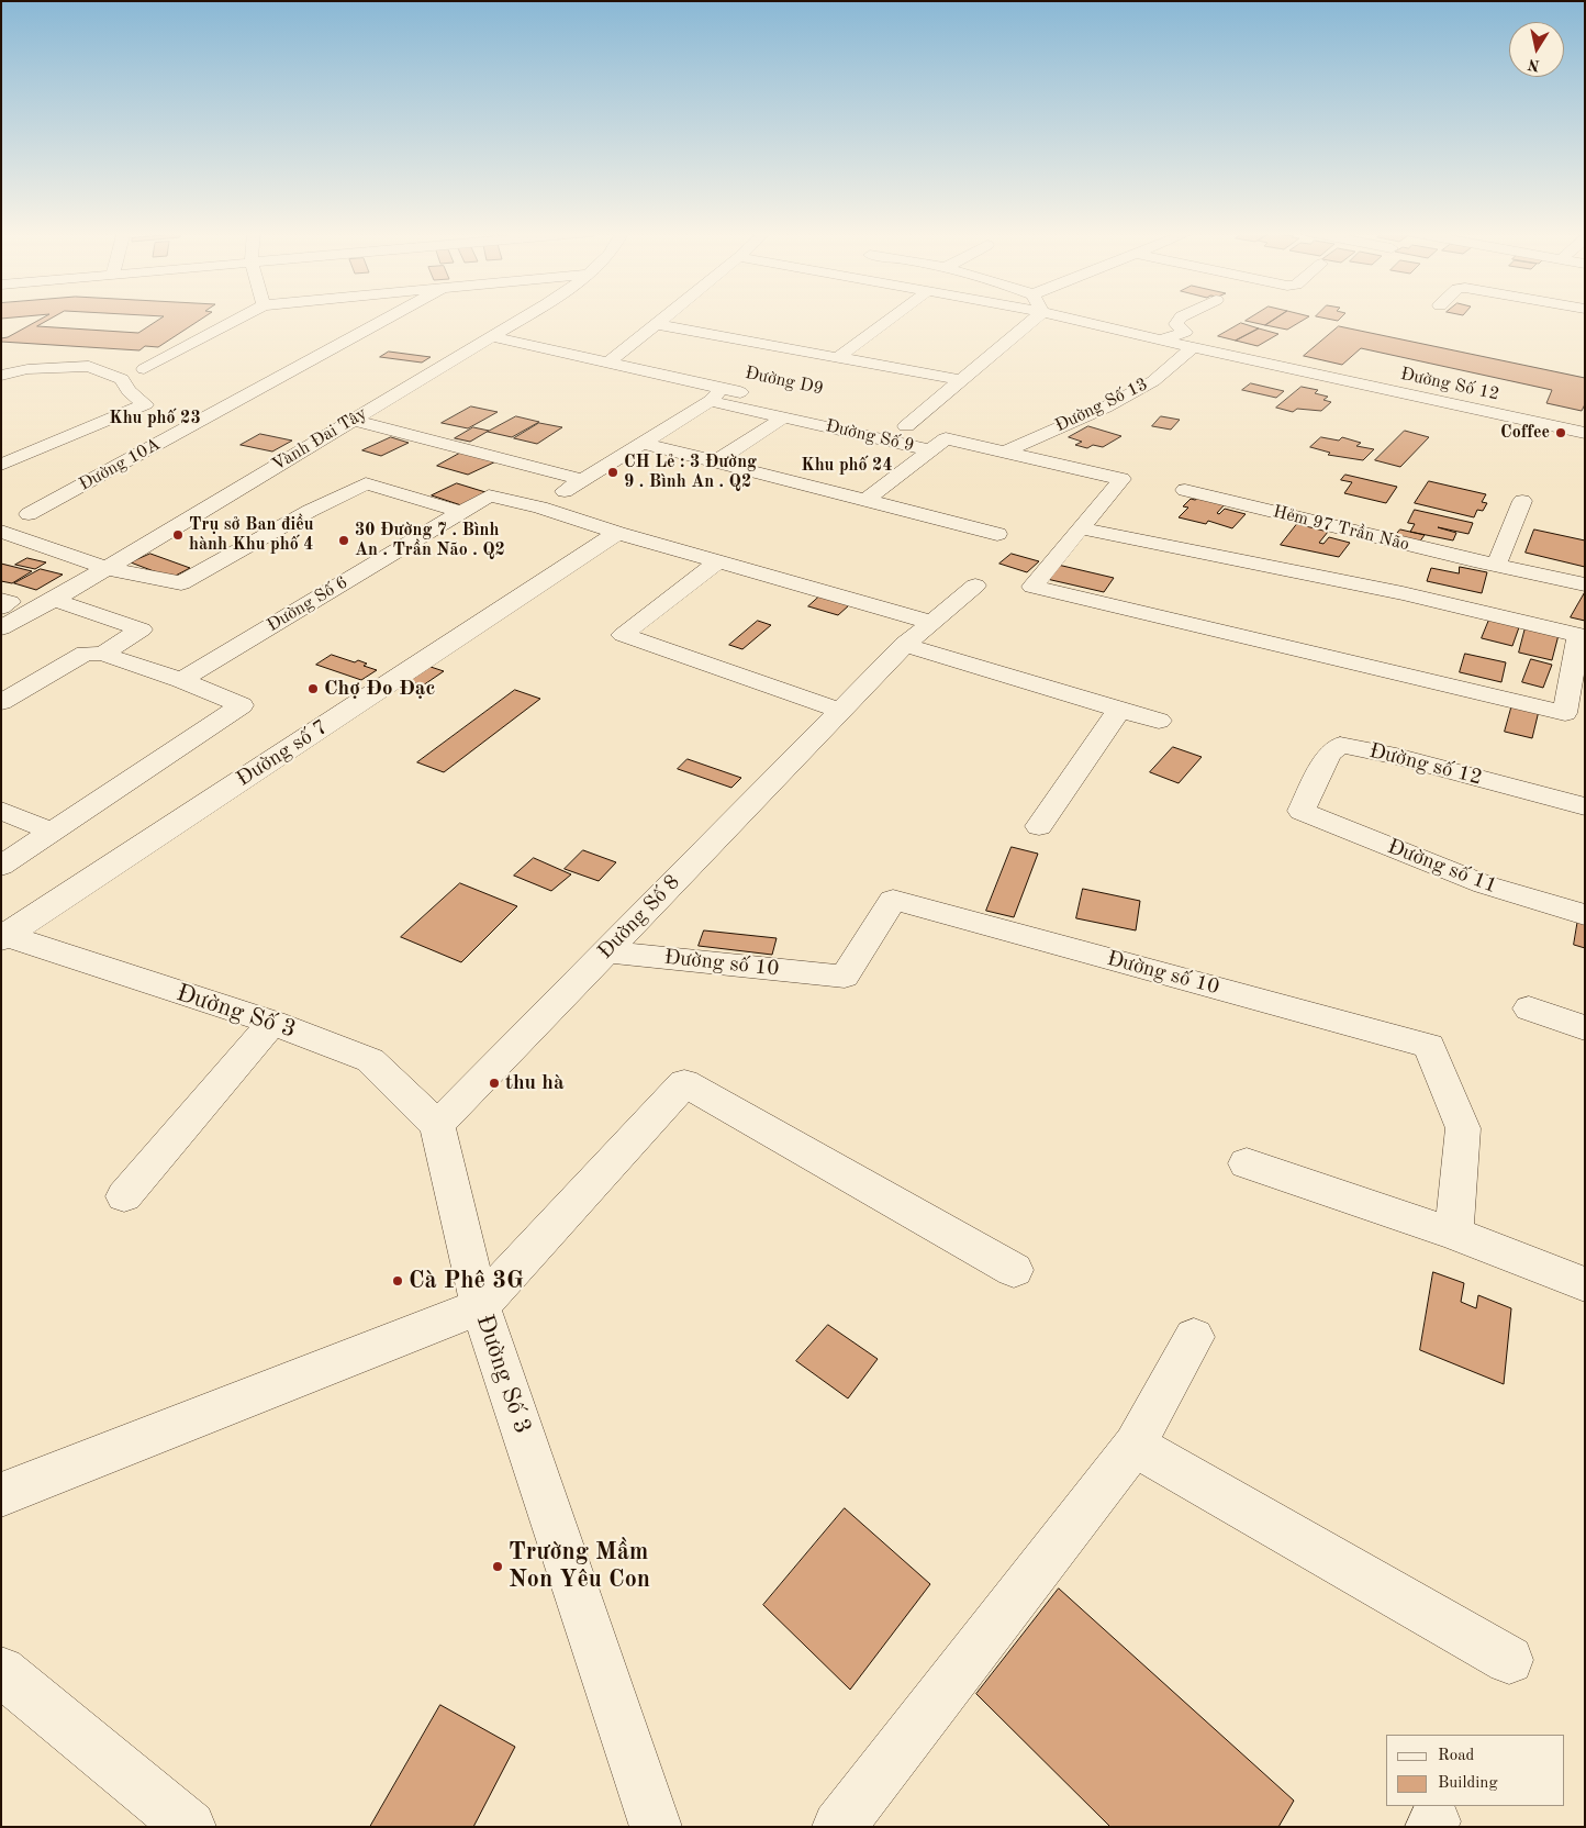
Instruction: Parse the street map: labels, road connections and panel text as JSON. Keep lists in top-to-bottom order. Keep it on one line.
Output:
{"streets":{"street":["Đường D9","Đường Số 12","Đường Số 13","Đường Số 9","Vành Đai Tây","Đường 10A","Hẻm 97 Trần Não","Đường Số 6","Đường số 7","Đường số 12","Đường số 11","Đường Số 8","Đường số 10","Đường Số 3"]},"crossings":[["Đường D9","Đường Số 9"],["Đường D9","Vành Đai Tây"],["Đường Số 12","Đường Số 13"],["Đường Số 13","Đường Số 9"],["Đường Số 6","Đường số 7"],["Đường số 7","Đường Số 3"],["Đường số 12","Đường số 11"],["Đường Số 8","Đường số 10"],["Đường Số 8","Đường Số 3"]],"districts":["Khu phố 23","Khu phố 24"],"places":["Coffee","CH Lẻ : 3 Đường 9 . Bình An . Q2","Trụ sở Ban điều hành Khu phố 4","30 Đường 7 . Bình An . Trần Não . Q2","Chợ Đo Đạc","thu hà","Cà Phê 3G","Trường Mầm Non Yêu Con"],"legend":["Road","Building"],"north":"bottom"}
